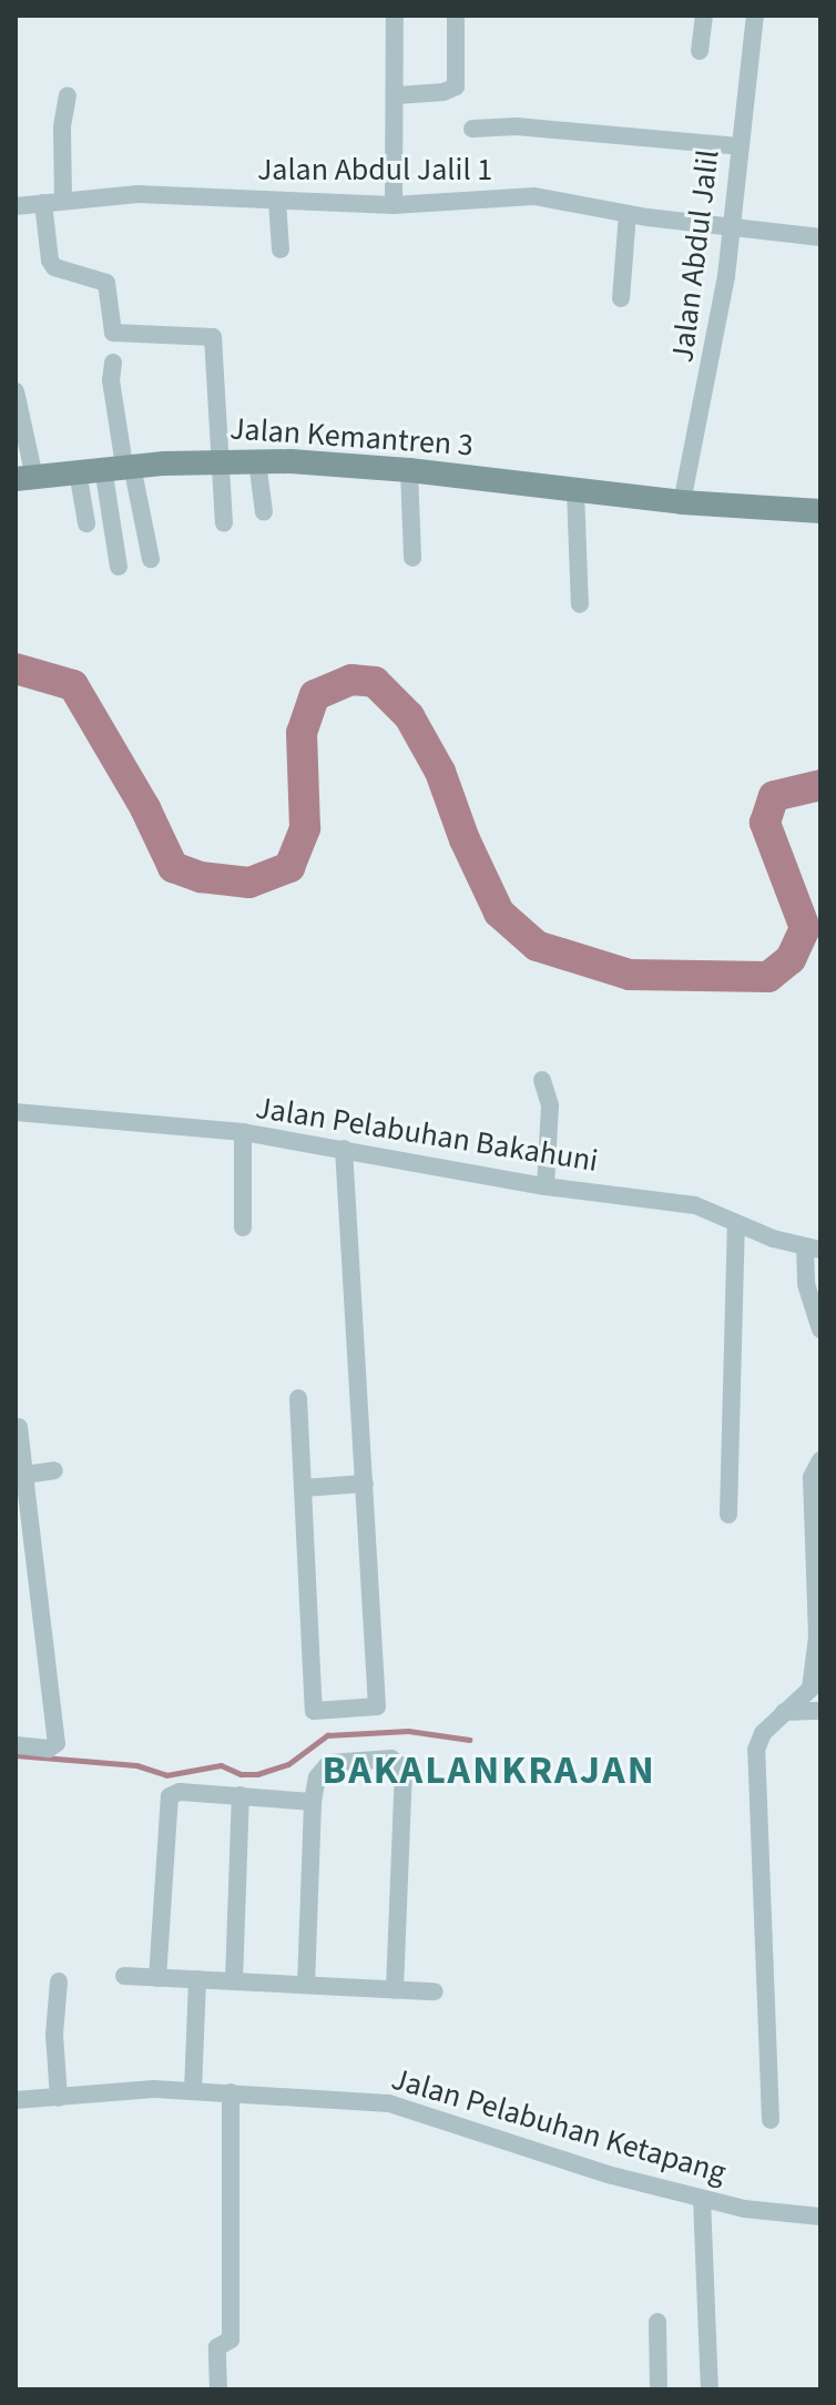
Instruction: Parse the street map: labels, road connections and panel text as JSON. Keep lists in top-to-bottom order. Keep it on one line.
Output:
{"streets":{"street":["Jalan Abdul Jalil 1","Jalan Abdul Jalil","Jalan Kemantren 3","Jalan Pelabuhan Bakahuni","Jalan Pelabuhan Ketapang"]},"crossings":[["Jalan Abdul Jalil 1","Jalan Abdul Jalil"],["Jalan Abdul Jalil","Jalan Kemantren 3"]],"districts":["BAKALANKRAJAN"]}
